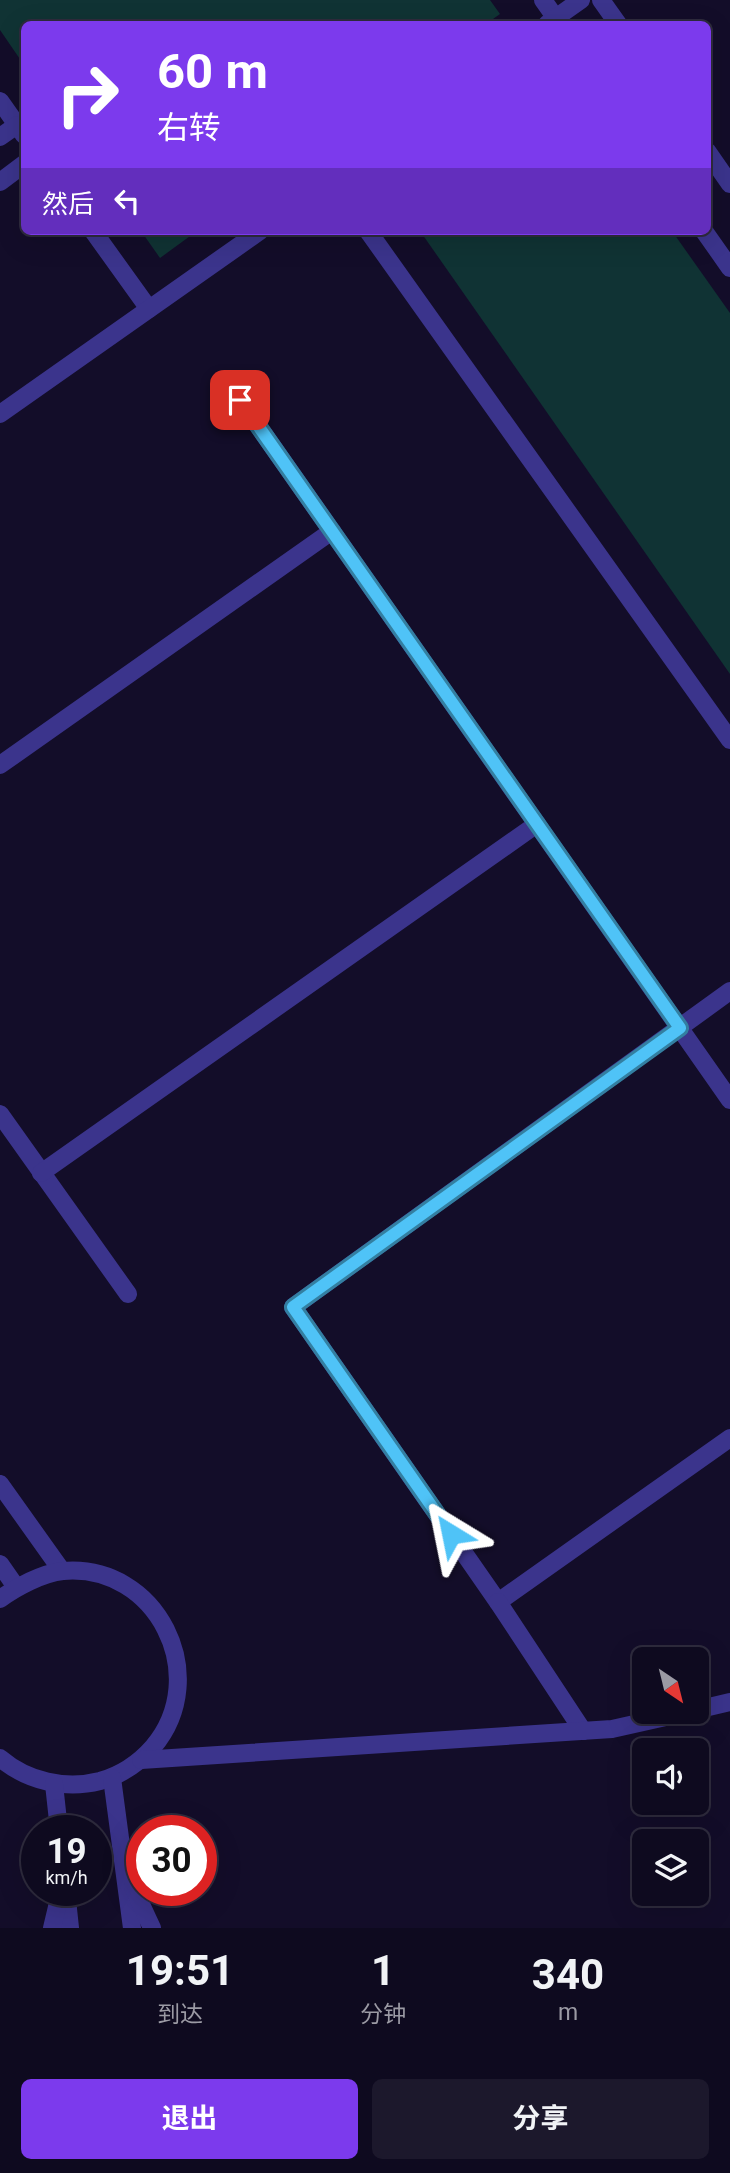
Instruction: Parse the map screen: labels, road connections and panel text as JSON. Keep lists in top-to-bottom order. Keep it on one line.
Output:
{"north":"bottom right","page":{"turn":["60 m","右转"],"then":"然后","speed":"19 km/h","limit":"30","eta":["19:51","到达","1","分钟","340","m"],"buttons":["退出","分享"]}}
